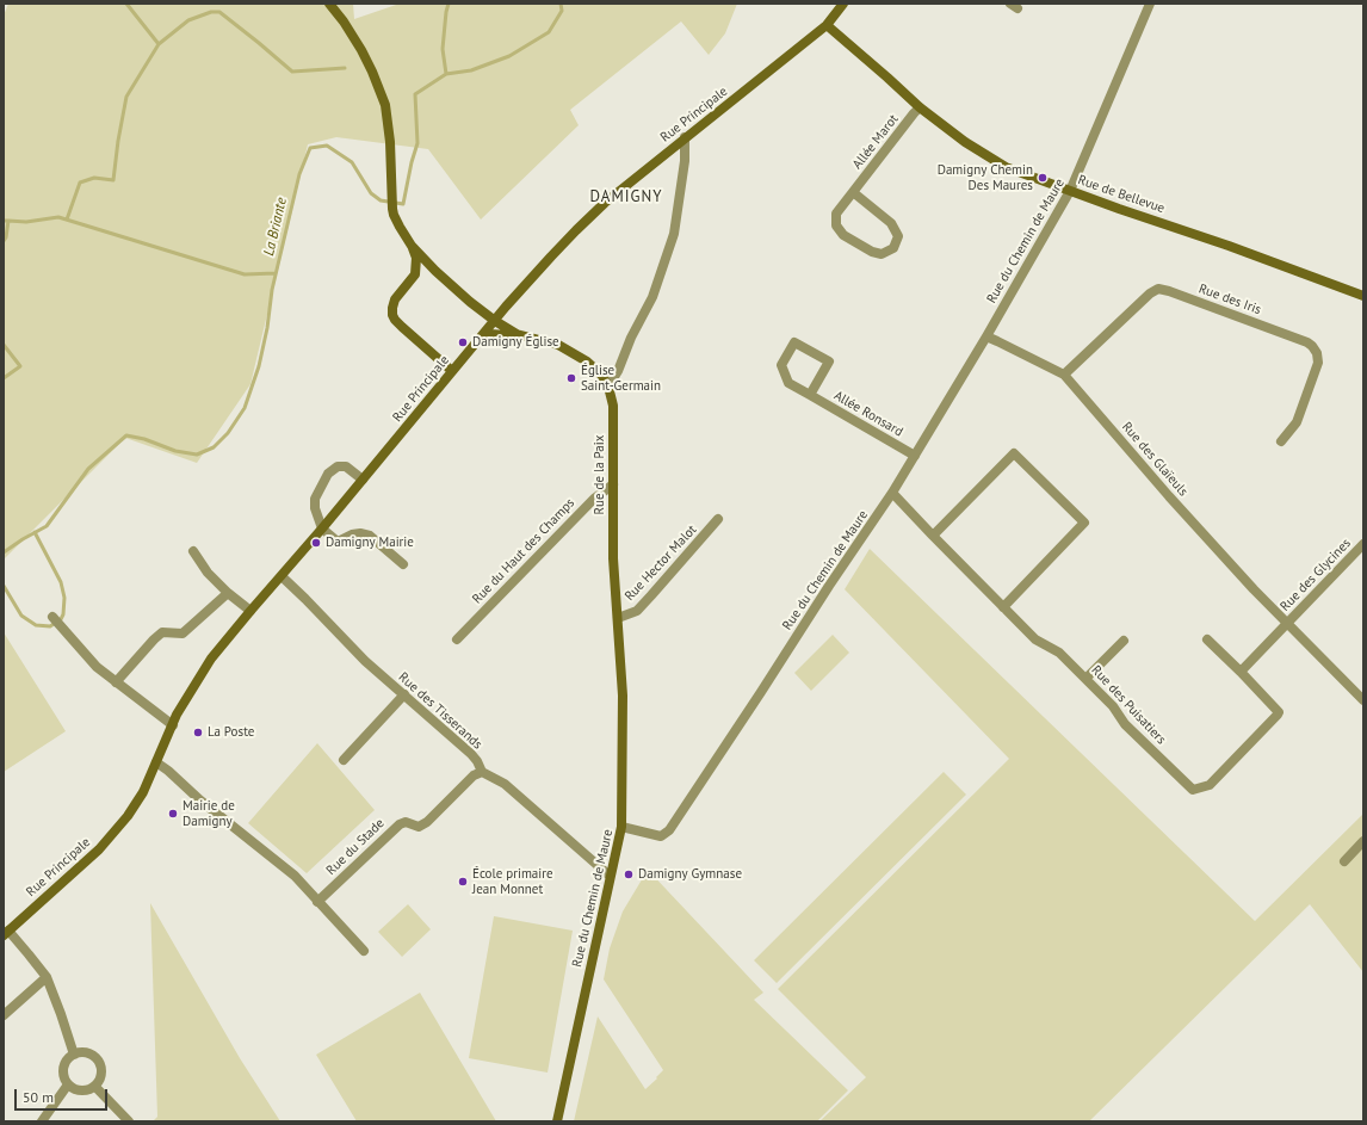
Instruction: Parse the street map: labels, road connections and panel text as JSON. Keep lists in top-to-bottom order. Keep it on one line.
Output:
{"streets":{"street":["Rue Principale","Allée Marot","Rue de Bellevue","Rue du Chemin de Maure","Rue des Iris","Allée Ronsard","Rue des Glaïeuls","Rue de la Paix","Rue du Haut des Champs","Rue Hector Malot","Rue des Glycines","Rue des Puisatiers","Rue des Tisserands","Rue du Stade"]},"crossings":[["Rue Principale","Rue de Bellevue"],["Rue Principale","Rue des Tisserands"],["Allée Marot","Rue de Bellevue"],["Rue de Bellevue","Rue du Chemin de Maure"],["Rue du Chemin de Maure","Allée Ronsard"],["Rue du Chemin de Maure","Rue des Glaïeuls"],["Rue du Chemin de Maure","Rue de la Paix"],["Rue du Chemin de Maure","Rue des Puisatiers"],["Rue des Iris","Rue des Glaïeuls"],["Rue des Glaïeuls","Rue des Glycines"],["Rue de la Paix","Rue du Haut des Champs"],["Rue de la Paix","Rue Hector Malot"],["Rue des Tisserands","Rue du Stade"]],"districts":["DAMIGNY"],"water":["La Briante"],"places":["Damigny Chemin Des Maures","Damigny Église","Église Saint-Germain","Damigny Mairie","La Poste","Mairie de Damigny","Damigny Gymnase","École primaire Jean Monnet"],"scale_bar":"50 m"}
